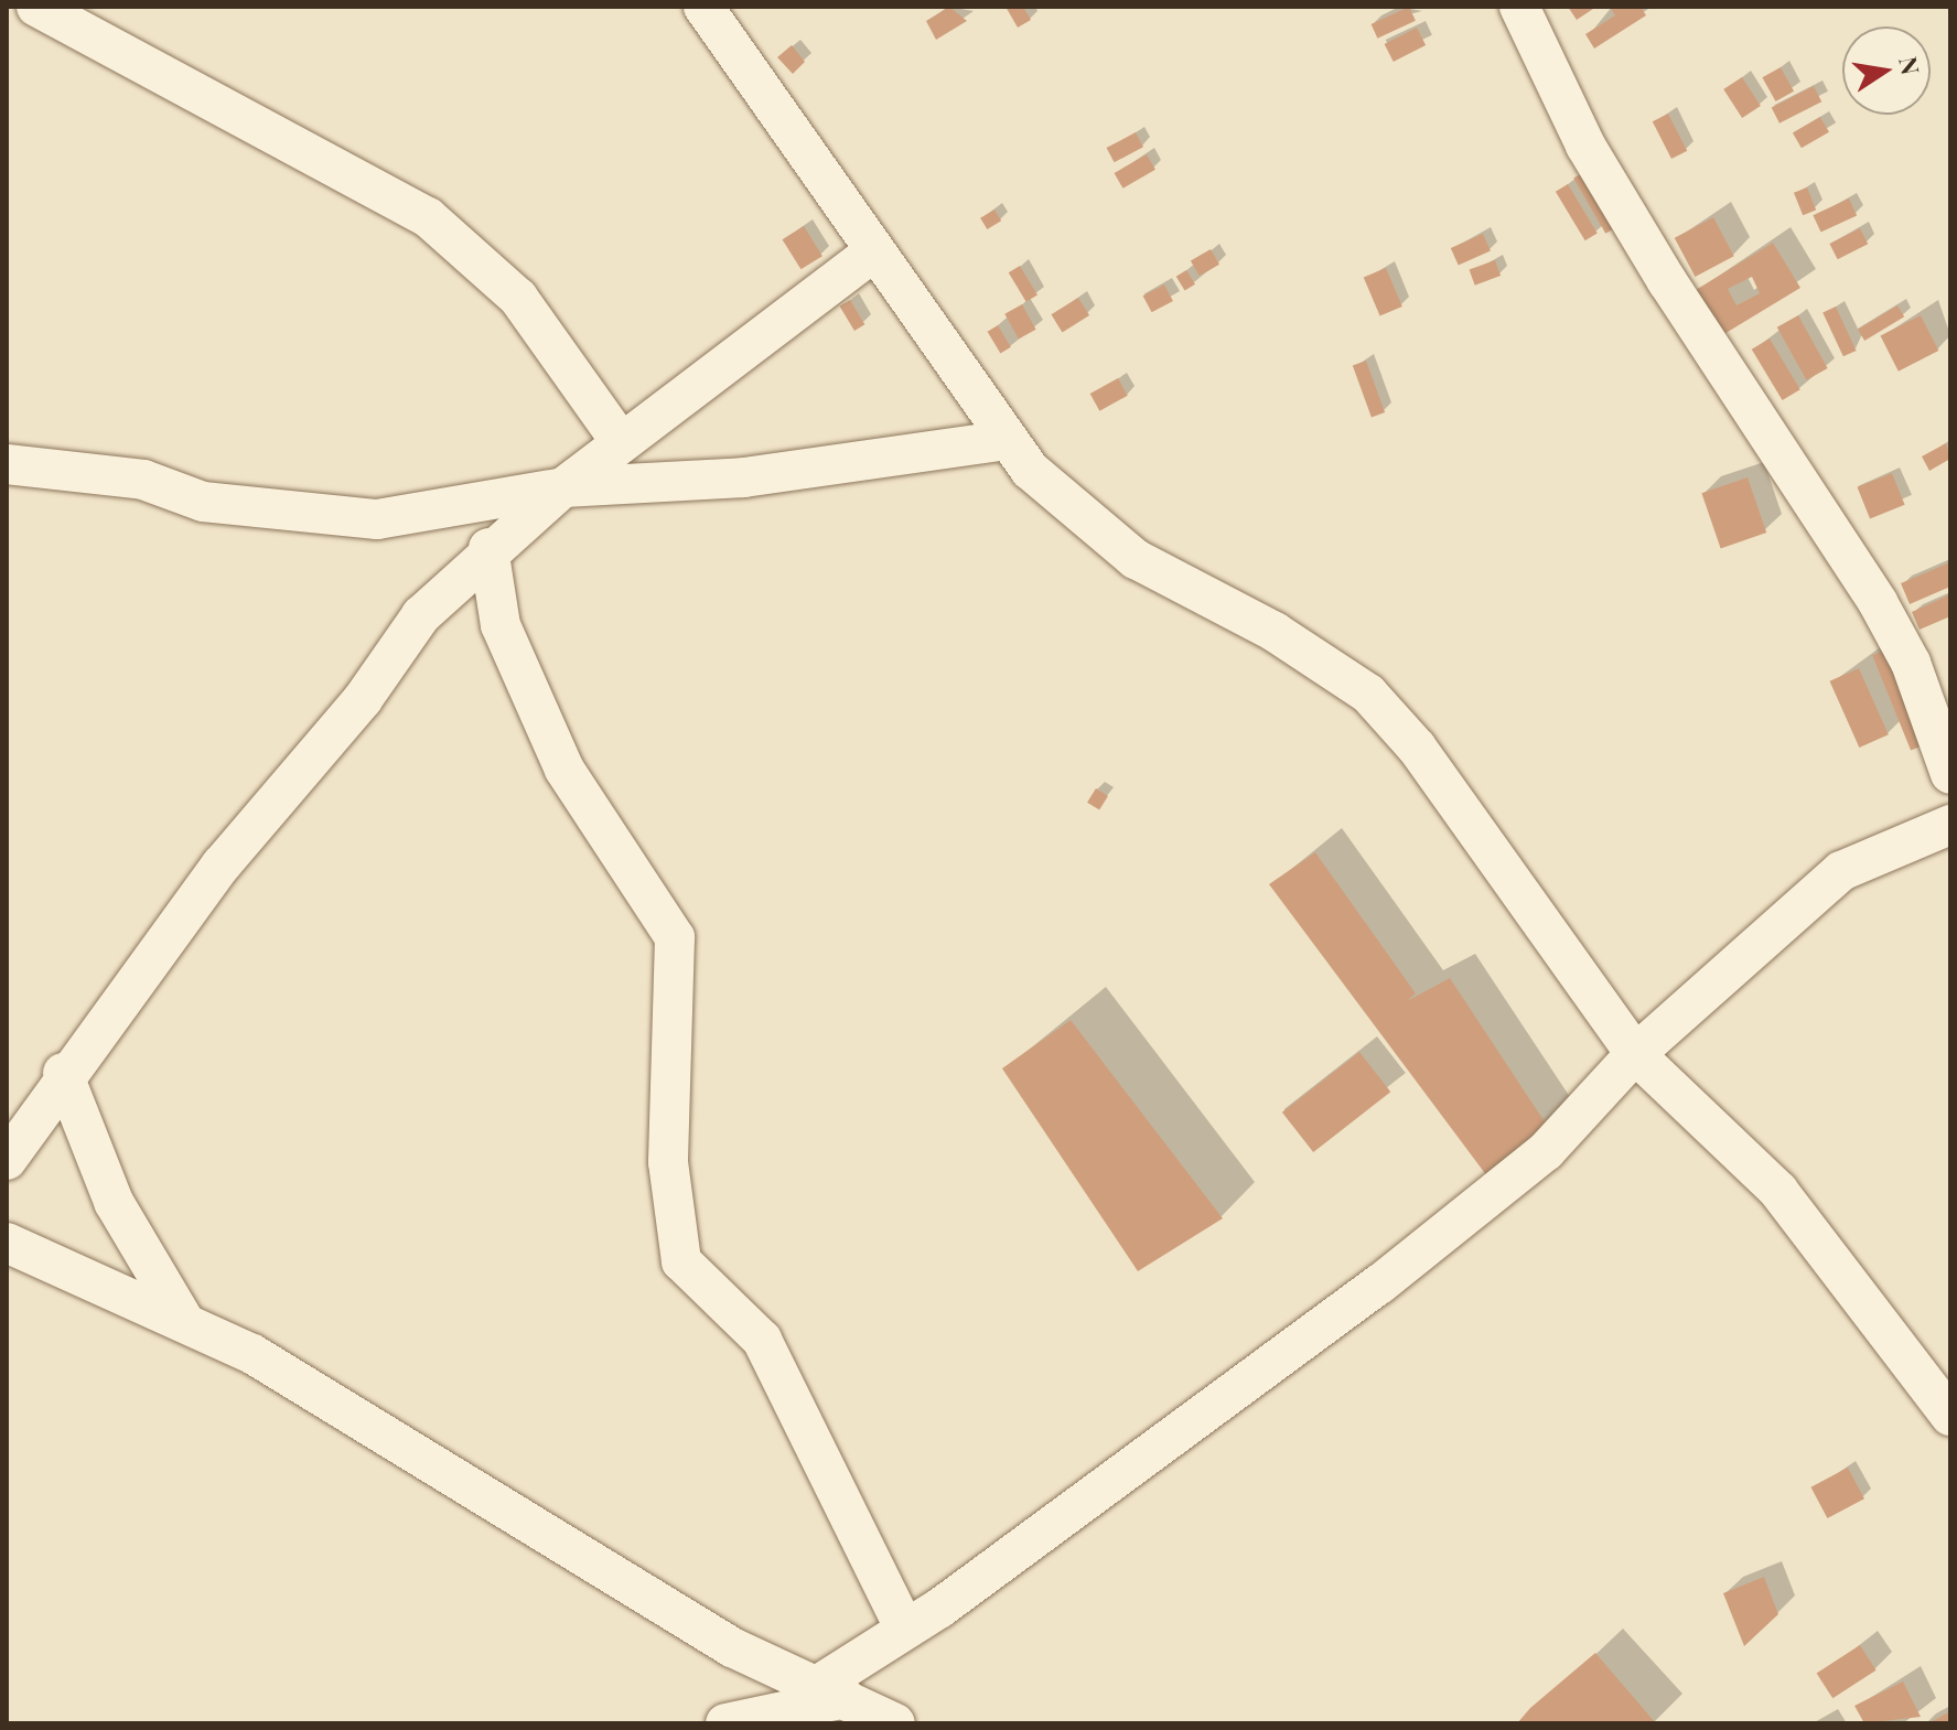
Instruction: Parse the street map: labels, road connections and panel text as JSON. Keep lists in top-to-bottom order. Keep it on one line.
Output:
{"north":"right"}
